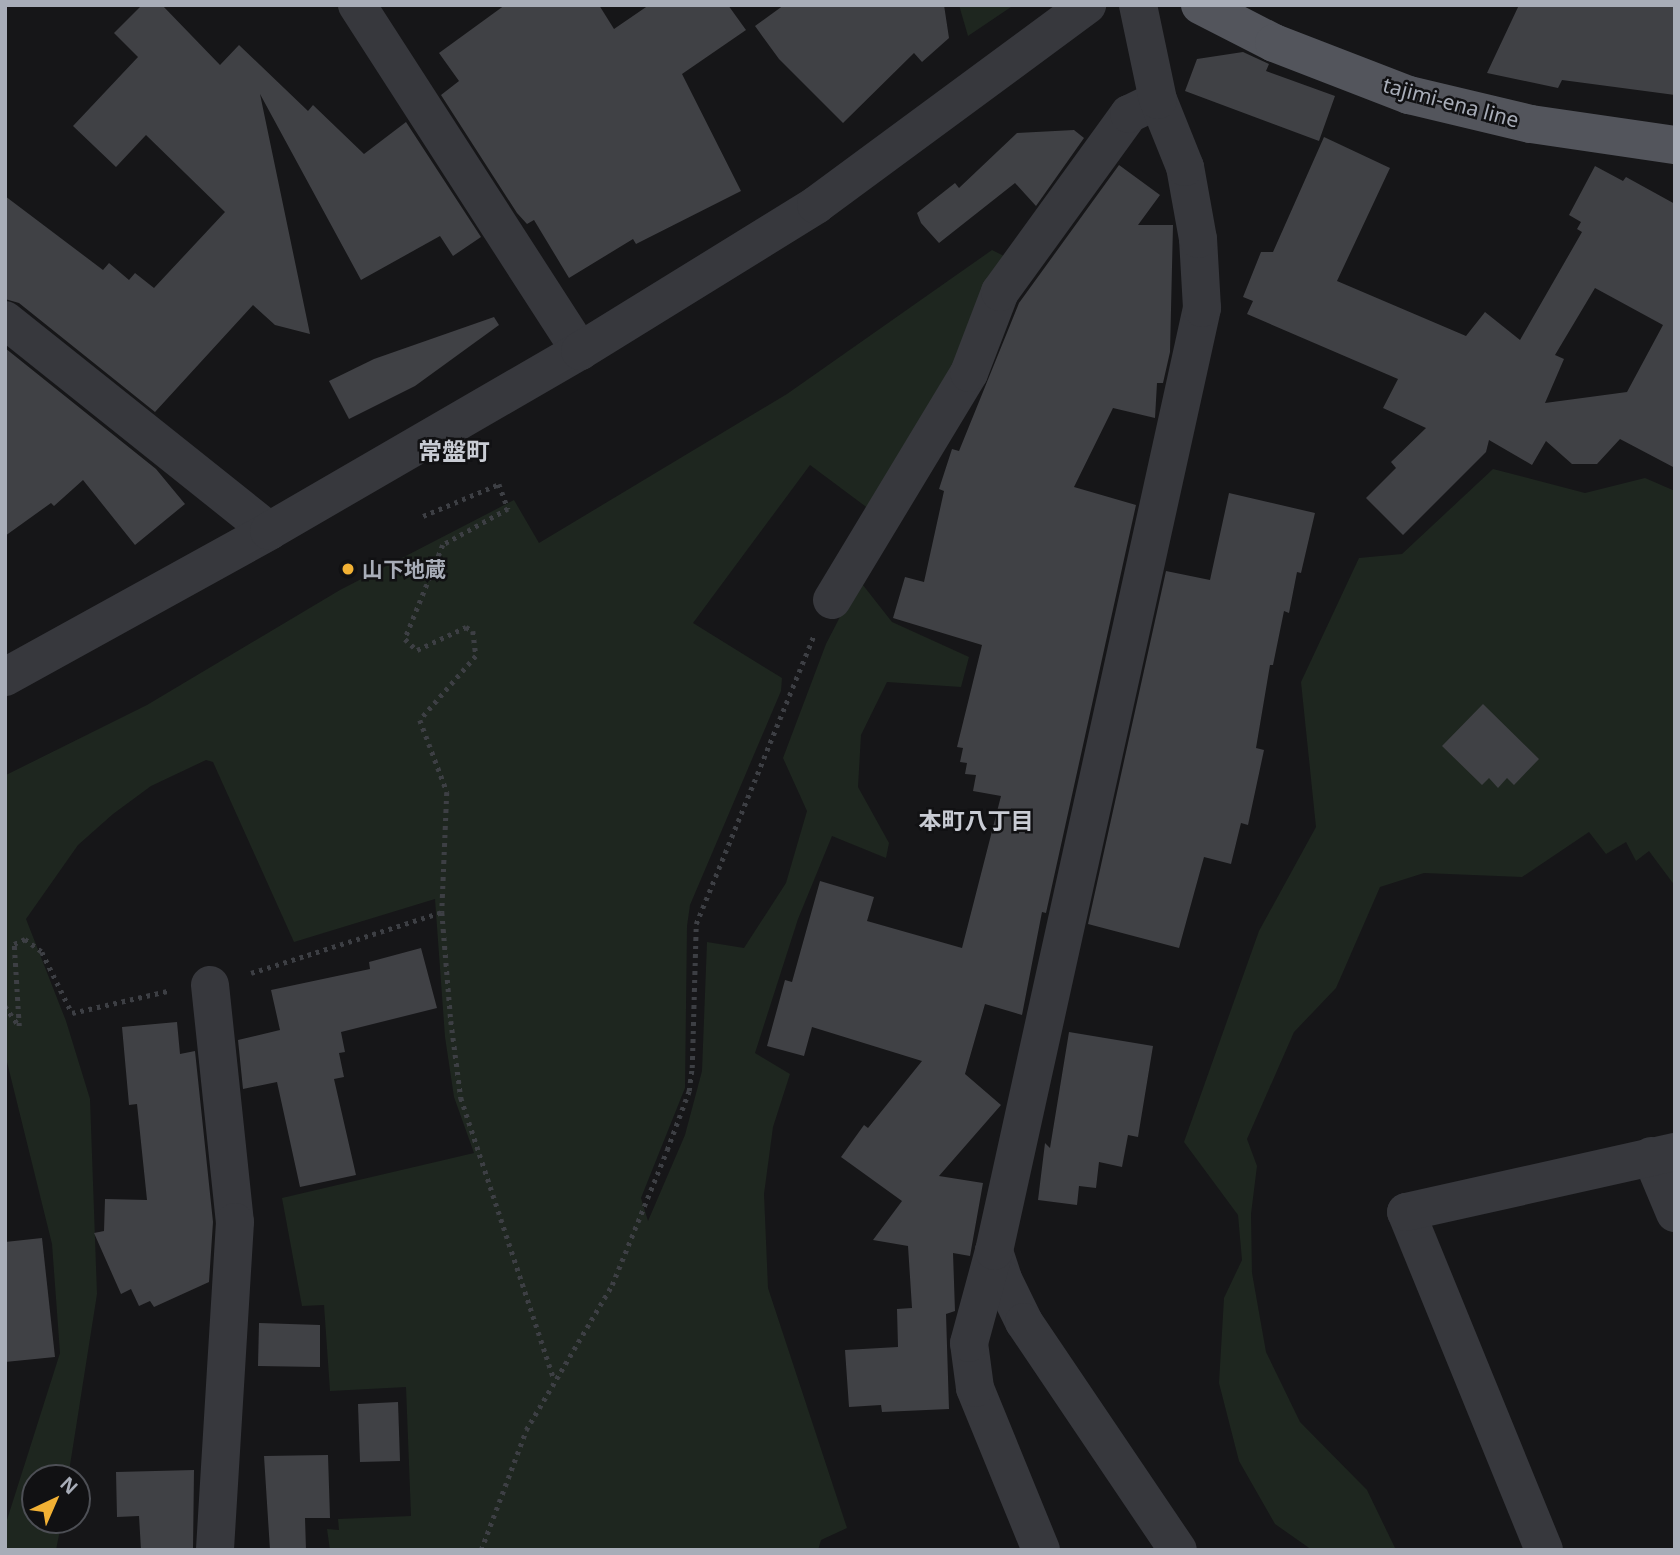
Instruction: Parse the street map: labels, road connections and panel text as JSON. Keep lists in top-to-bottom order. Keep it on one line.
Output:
{"streets":{"main road":["tajimi-ena line"]},"districts":["常盤町","本町八丁目"],"places":["山下地蔵"],"north":"top right"}
